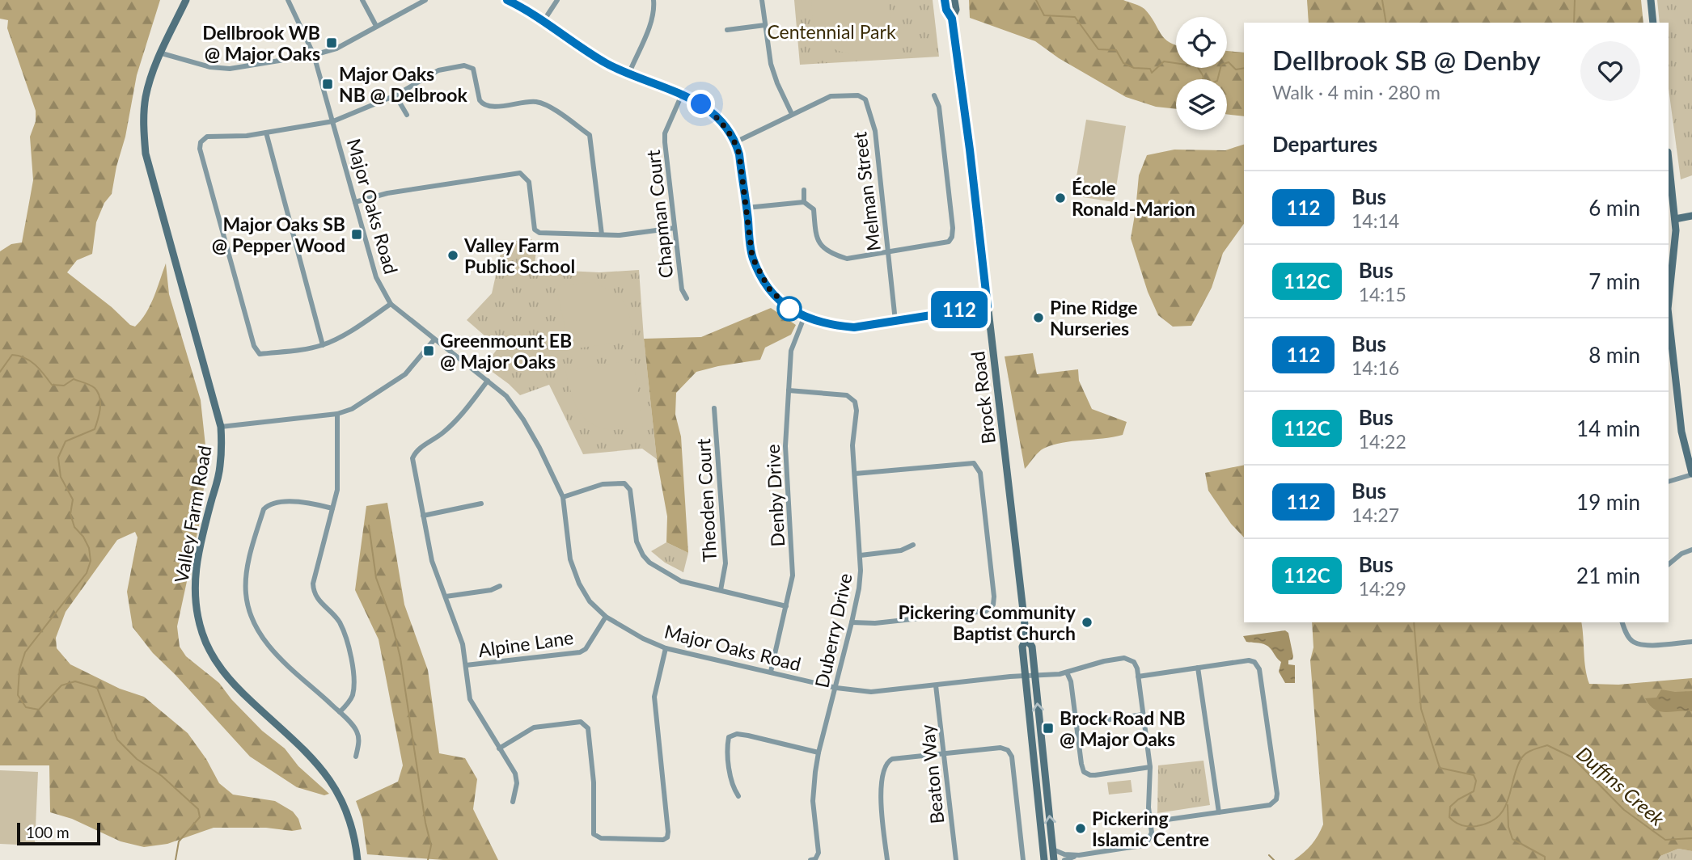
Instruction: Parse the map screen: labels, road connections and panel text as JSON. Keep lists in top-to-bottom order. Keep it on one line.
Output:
{"streets":{"street":["Melman Street","Major Oaks Road","Chapman Court","Brock Road","Denby Drive","Theoden Court","Valley Farm Road","Duberry Drive","Alpine Lane","Beaton Way"]},"crossings":[["Major Oaks Road","Brock Road"],["Major Oaks Road","Denby Drive"],["Major Oaks Road","Duberry Drive"],["Major Oaks Road","Alpine Lane"],["Major Oaks Road","Beaton Way"],["Denby Drive","Duberry Drive"]],"water":["Duffins Creek"],"parks":["Centennial Park"],"places":{"transit":["Dellbrook WB @ Major Oaks","Major Oaks NB @ Delbrook","Major Oaks SB @ Pepper Wood","Greenmount EB @ Major Oaks","Brock Road NB @ Major Oaks"],"other":["École Ronald-Marion","Valley Farm Public School","Pine Ridge Nurseries","Pickering Community Baptist Church","Pickering Islamic Centre"]},"lines":["bus line 112"],"scale_bar":"100 m","page":{"on_map":"112","heading":[["Dellbrook SB @ Denby","Walk · 4 min · 280 m"],"Departures"],"list":[{"mark":"112","name":"Bus","note":"14:14","value":"6 min"},{"mark":"112C","name":"Bus","note":"14:15","value":"7 min"},{"mark":"112","name":"Bus","note":"14:16","value":"8 min"},{"mark":"112C","name":"Bus","note":"14:22","value":"14 min"},{"mark":"112","name":"Bus","note":"14:27","value":"19 min"},{"mark":"112C","name":"Bus","note":"14:29","value":"21 min"}],"scale":"100 m"}}
